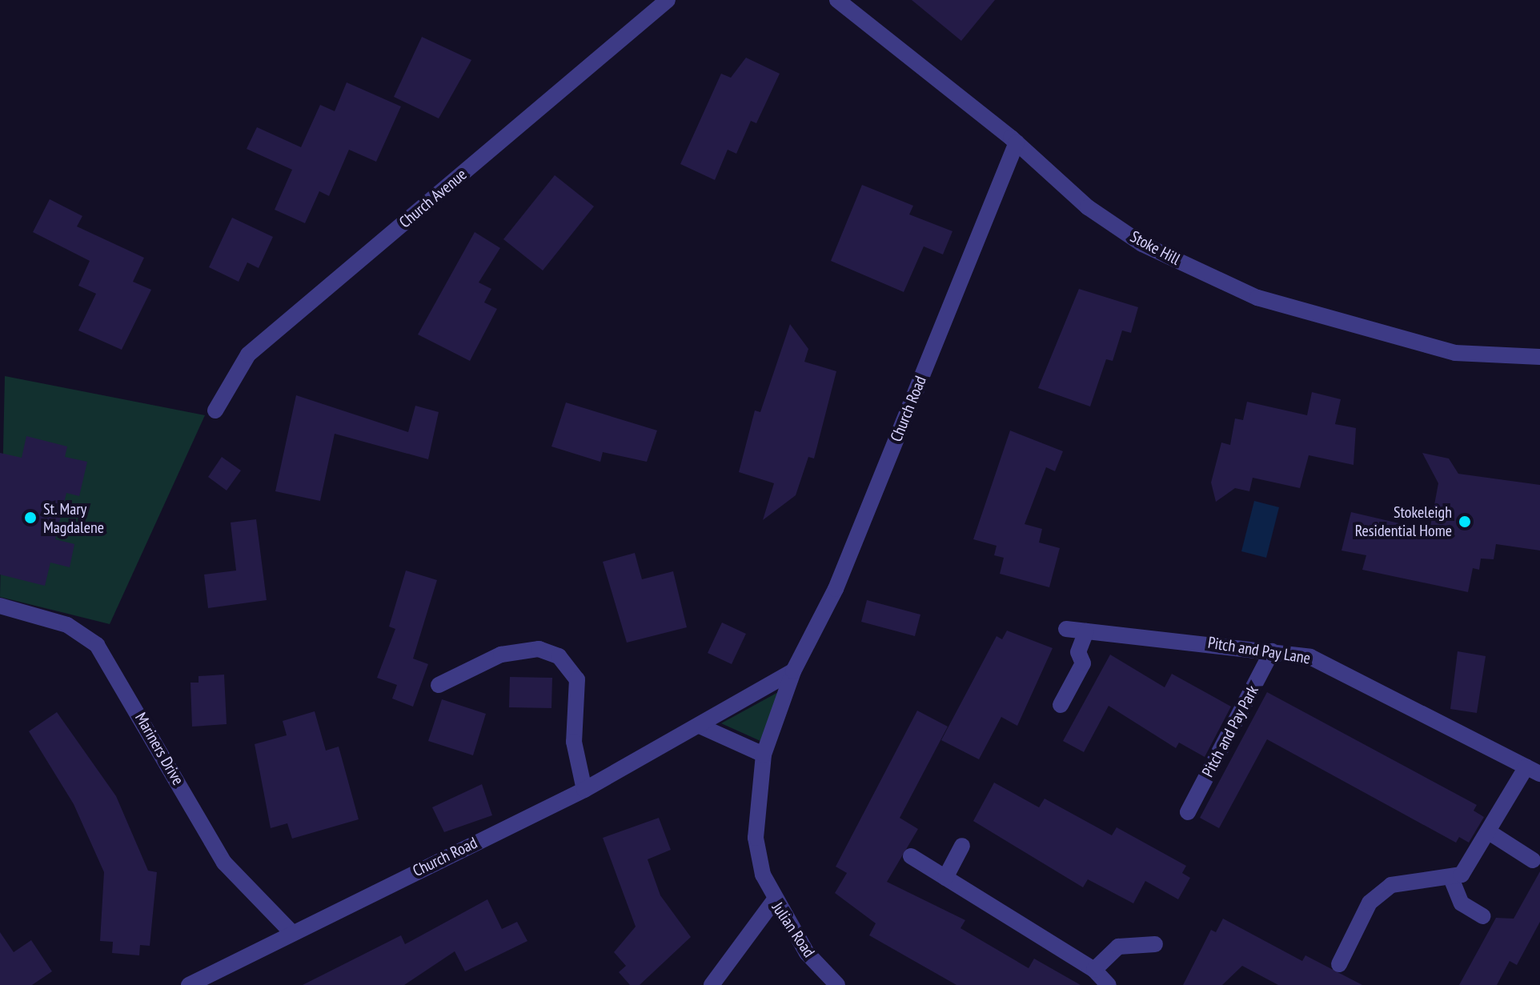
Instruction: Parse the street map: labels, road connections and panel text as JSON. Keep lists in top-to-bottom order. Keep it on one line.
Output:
{"streets":{"street":["Church Avenue","Stoke Hill","Church Road","Pitch and Pay Lane","Pitch and Pay Park","Mariners Drive","Julian Road"]},"crossings":[["Stoke Hill","Church Road"],["Church Road","Mariners Drive"],["Church Road","Julian Road"],["Pitch and Pay Lane","Pitch and Pay Park"]],"places":["St. Mary Magdalene","Stokeleigh Residential Home"]}
